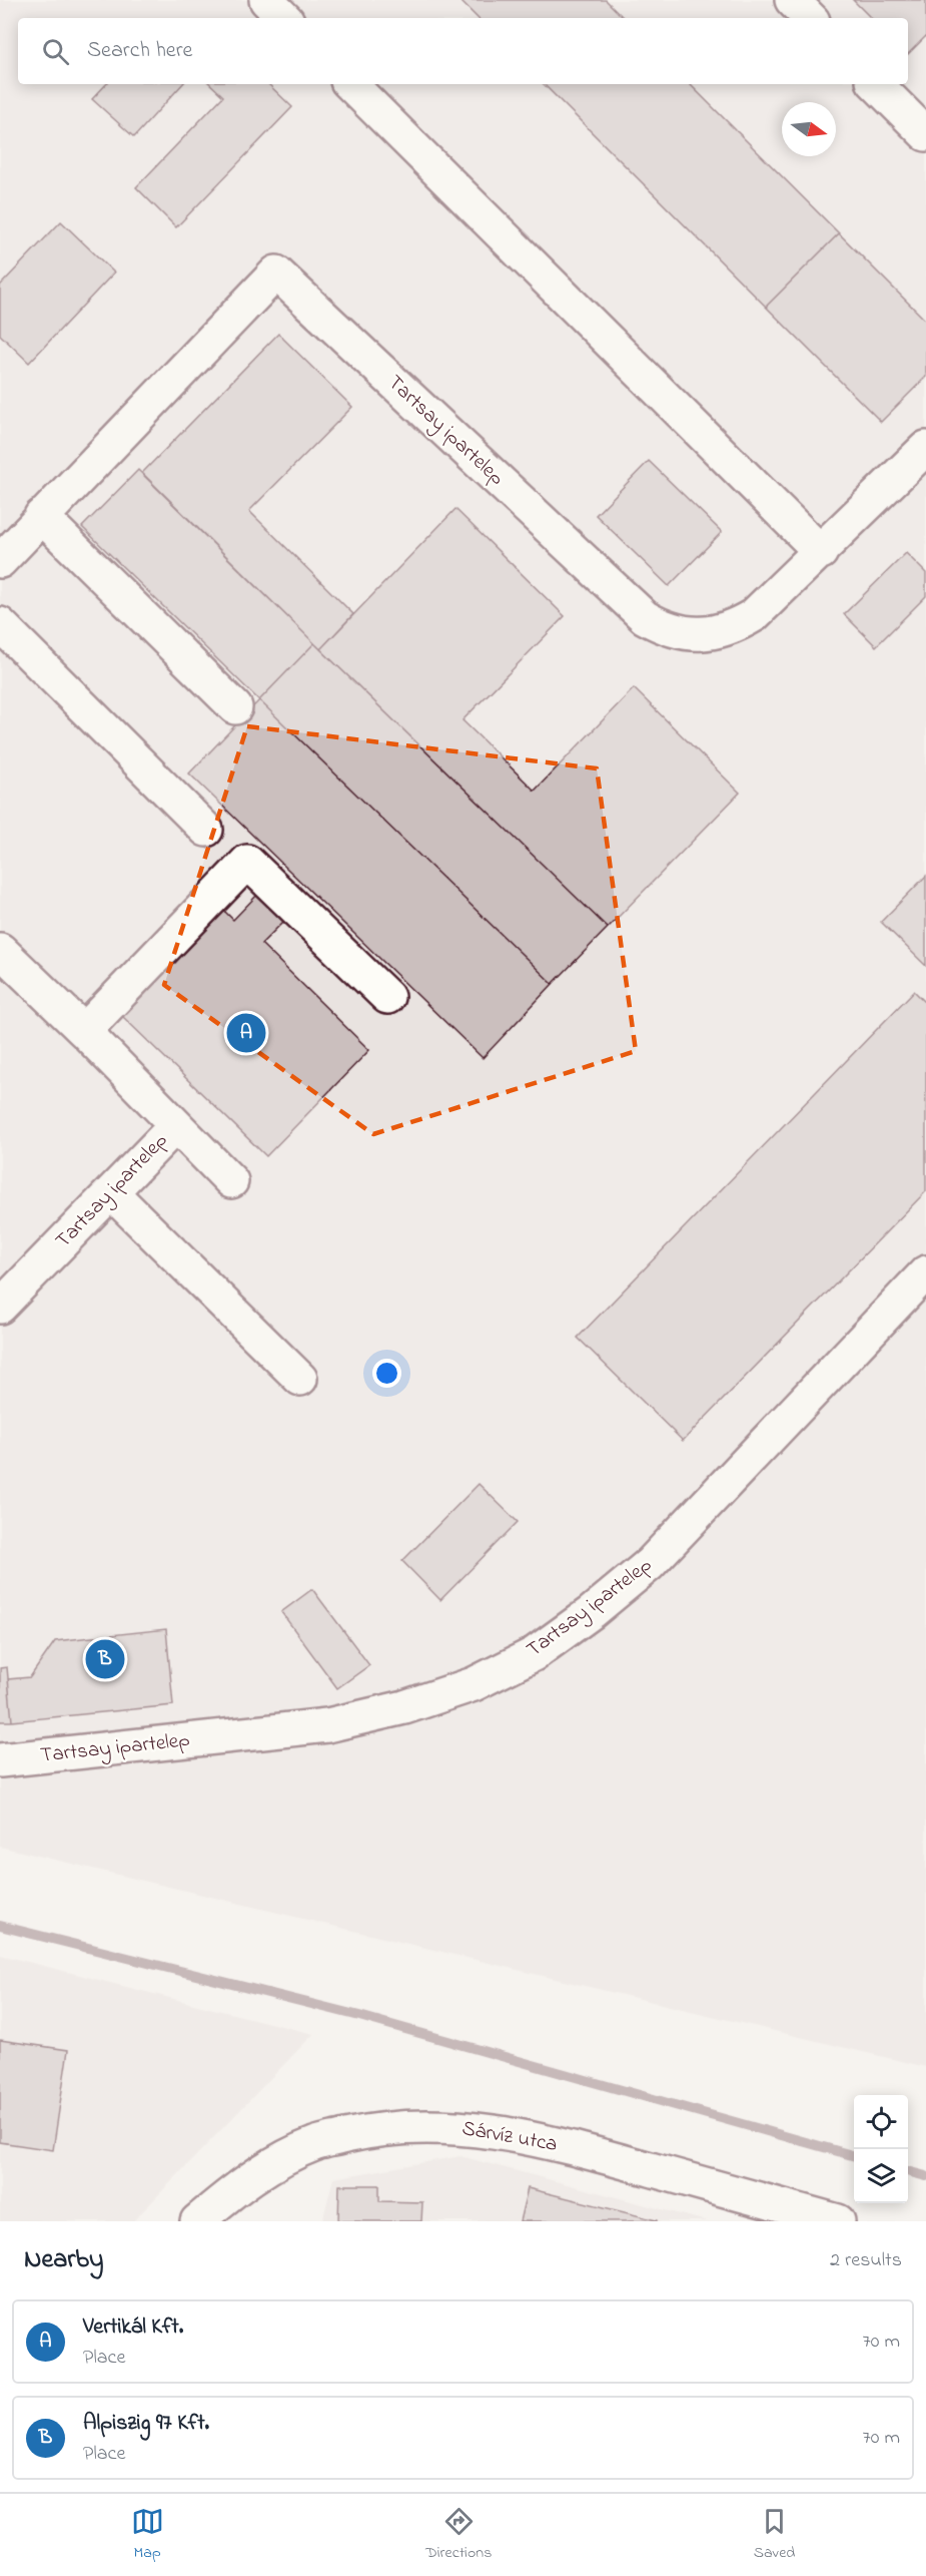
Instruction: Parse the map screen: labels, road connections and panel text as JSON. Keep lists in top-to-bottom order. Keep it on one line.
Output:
{"streets":{"street":["Tartsay ipartelep","Sárvíz utca"]},"north":"right","page":{"search":"Search here","pins":["A","B"],"heading":["Nearby","2 results"],"list":[{"mark":"A","name":"Vertikál Kft.","note":"Place","value":"70 m"},{"mark":"B","name":"Alpiszig 97 Kft.","note":"Place","value":"70 m"}],"nav":["Map","Directions","Saved"]}}
